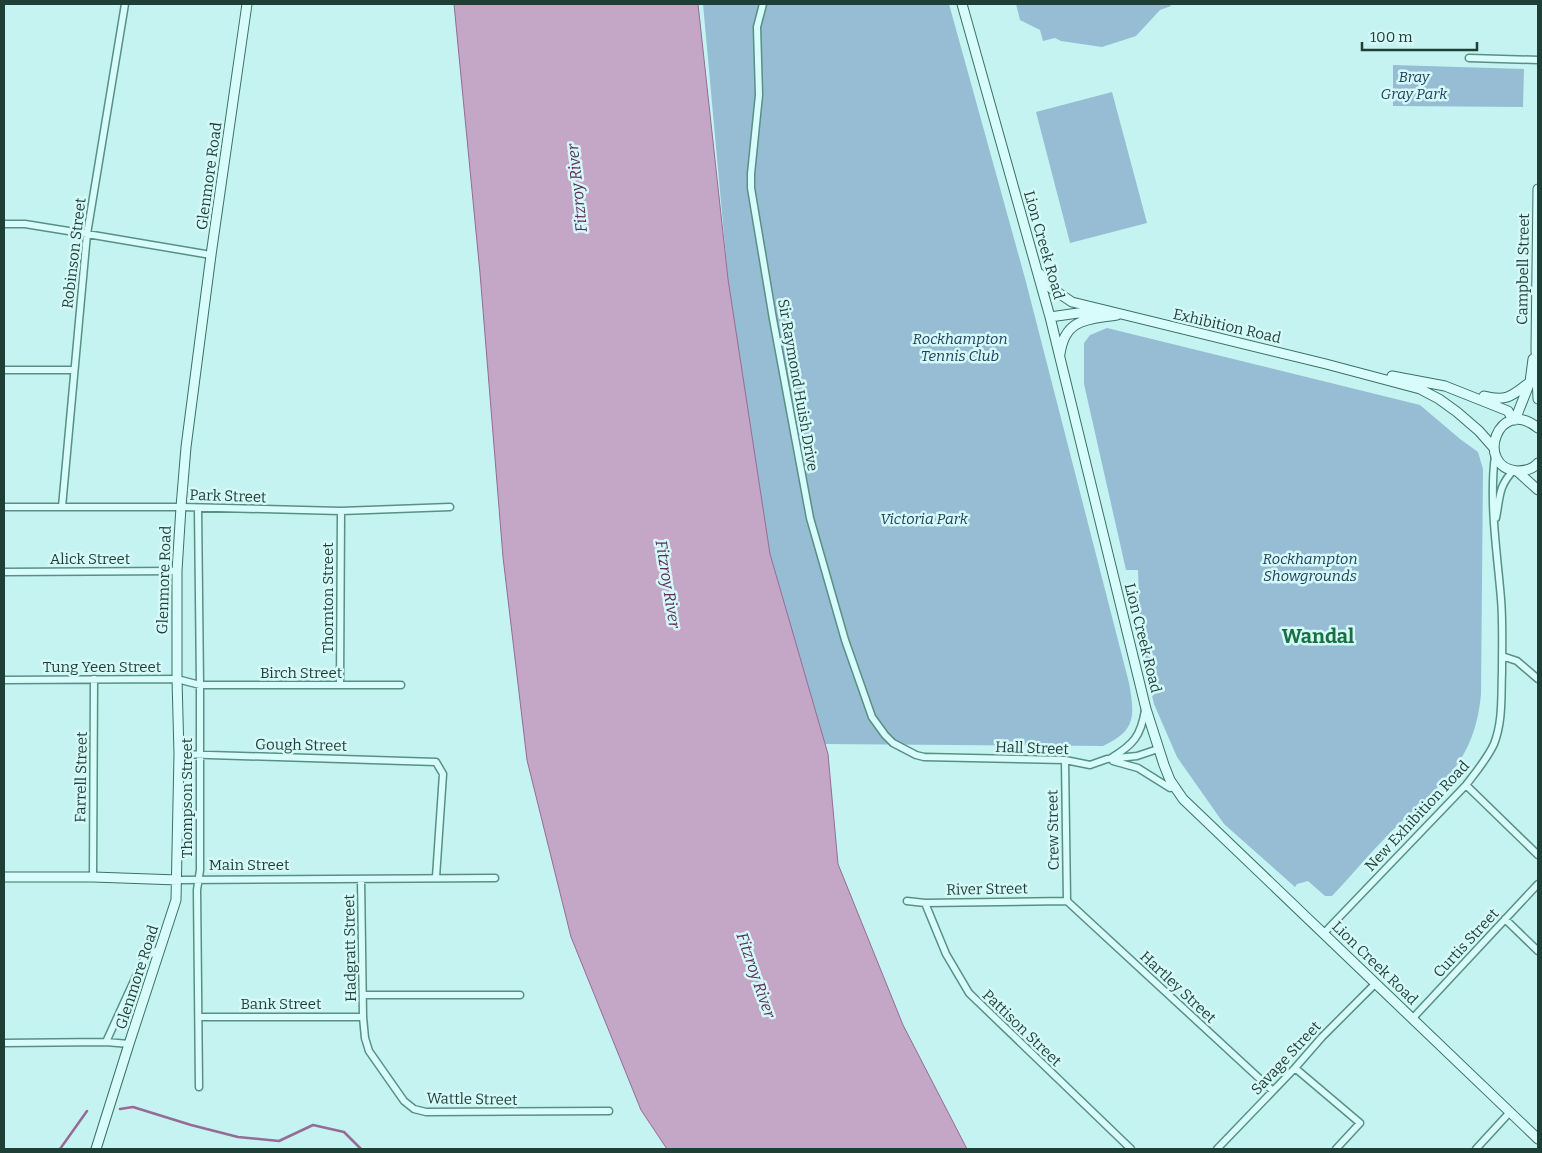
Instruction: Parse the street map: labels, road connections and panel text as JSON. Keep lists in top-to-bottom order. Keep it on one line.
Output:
{"streets":{"street":["Glenmore Road","Lion Creek Road","Robinson Street","Campbell Street","Exhibition Road","Sir Raymond Huish Drive","Park Street","Alick Street","Thornton Street","Tung Yeen Street","Birch Street","Gough Street","Hall Street","Farrell Street","Thompson Street","New Exhibition Road","Crew Street","Main Street","River Street","Curtis Street","Hadgratt Street","Hartley Street","Bank Street","Pattison Street","Savage Street","Wattle Street"]},"crossings":[["Glenmore Road","Park Street"],["Glenmore Road","Alick Street"],["Glenmore Road","Tung Yeen Street"],["Glenmore Road","Gough Street"],["Glenmore Road","Main Street"],["Lion Creek Road","Exhibition Road"],["Lion Creek Road","Hall Street"],["Lion Creek Road","New Exhibition Road"],["Lion Creek Road","Curtis Street"],["Lion Creek Road","Savage Street"],["Robinson Street","Park Street"],["Campbell Street","Exhibition Road"],["Exhibition Road","New Exhibition Road"],["Sir Raymond Huish Drive","Hall Street"],["Park Street","Thornton Street"],["Park Street","Thompson Street"],["Thornton Street","Birch Street"],["Tung Yeen Street","Birch Street"],["Tung Yeen Street","Farrell Street"],["Tung Yeen Street","Thompson Street"],["Birch Street","Thompson Street"],["Gough Street","Thompson Street"],["Gough Street","Main Street"],["Hall Street","Crew Street"],["Farrell Street","Main Street"],["Thompson Street","Main Street"],["Thompson Street","Bank Street"],["Crew Street","River Street"],["Crew Street","Hartley Street"],["Main Street","Hadgratt Street"],["River Street","Hartley Street"],["River Street","Pattison Street"],["Hadgratt Street","Bank Street"],["Hadgratt Street","Wattle Street"],["Hartley Street","Savage Street"],["Bank Street","Wattle Street"]],"districts":["Wandal"],"water":["Fitzroy River"],"parks":["Bray Gray Park","Rockhampton Tennis Club","Victoria Park","Rockhampton Showgrounds"],"scale_bar":"100 m"}
